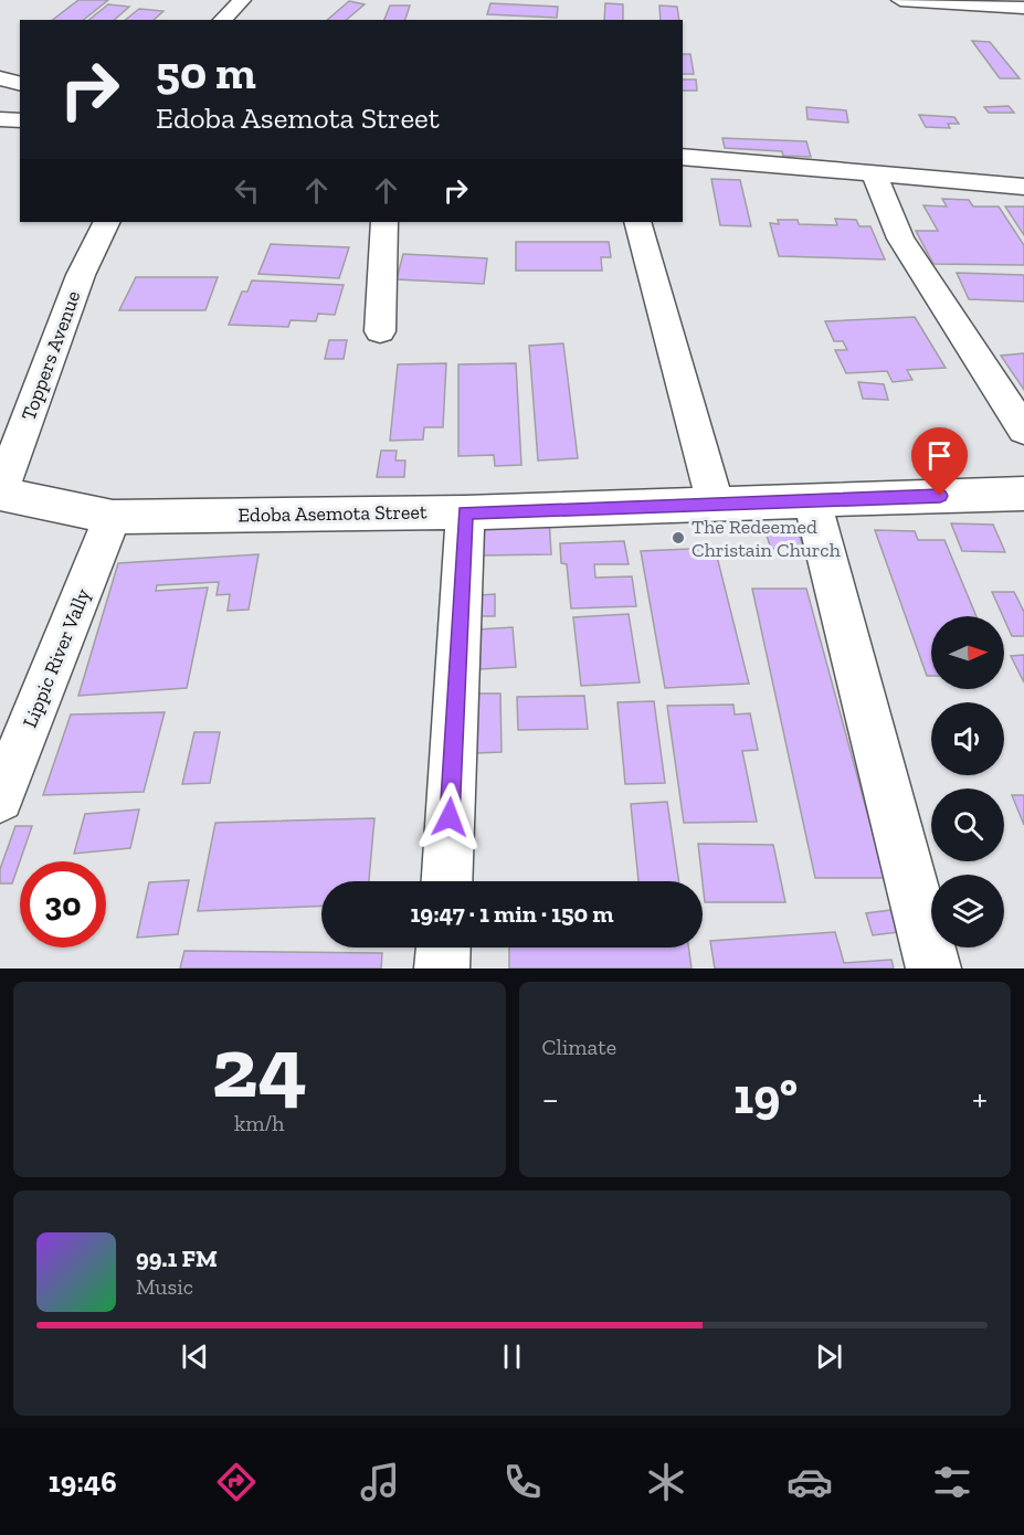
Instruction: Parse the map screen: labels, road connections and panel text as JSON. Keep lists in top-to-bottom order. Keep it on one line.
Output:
{"streets":{"street":["Toppers Avenue","Edoba Asemota Street","Lippic River Vally"]},"crossings":[["Toppers Avenue","Edoba Asemota Street"],["Edoba Asemota Street","Lippic River Vally"]],"places":["The Redeemed Christain Church"],"north":"right","page":{"turn":["50 m","Edoba Asemota Street"],"limit":"30","trip":"19:47 · 1 min · 150 m","tile":[["24","km/h"],"Climate"],"heat":["−","19°","+"],"song":["99.1 FM","Music"],"tabs":"19:46"}}
